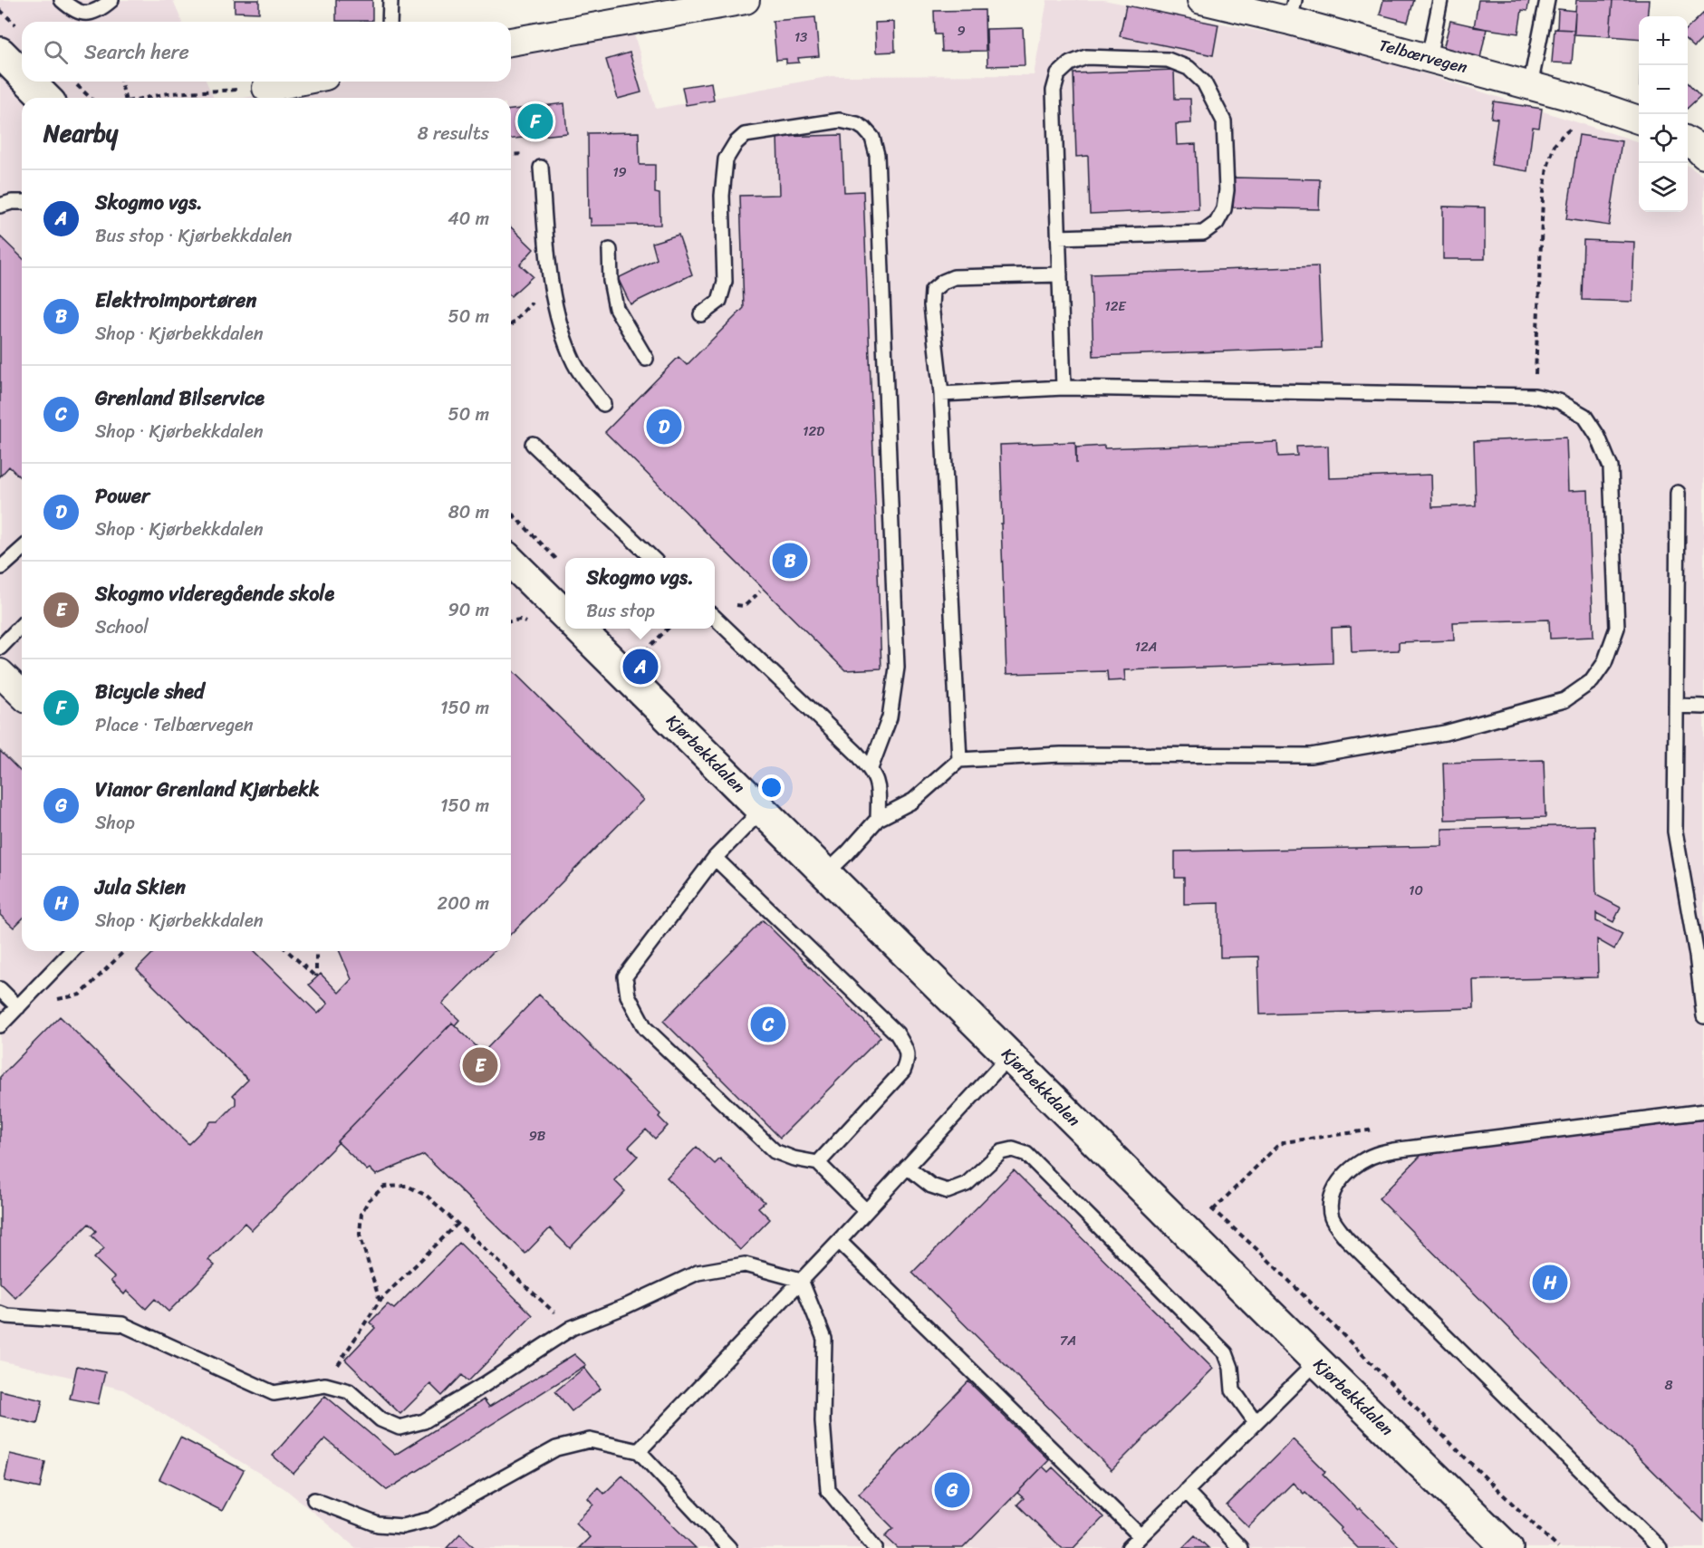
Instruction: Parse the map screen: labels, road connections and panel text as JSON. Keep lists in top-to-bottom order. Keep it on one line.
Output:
{"streets":{"street":["Telbærvegen","Kjørbekkdalen"]},"house_numbers":["9","13","19","12E","12D","12A","10","9B","7A","8"],"page":{"map_buttons":["+","−"],"search":"Search here","heading":["Nearby","8 results"],"pins":["F","D","B","A","C","E","H","G"],"list":[{"mark":"A","name":"Skogmo vgs.","note":"Bus stop · Kjørbekkdalen","value":"40 m"},{"mark":"B","name":"Elektroimportøren","note":"Shop · Kjørbekkdalen","value":"50 m"},{"mark":"C","name":"Grenland Bilservice","note":"Shop · Kjørbekkdalen","value":"50 m"},{"mark":"D","name":"Power","note":"Shop · Kjørbekkdalen","value":"80 m"},{"mark":"E","name":"Skogmo videregående skole","note":"School","value":"90 m"},{"mark":"F","name":"Bicycle shed","note":"Place · Telbærvegen","value":"150 m"},{"mark":"G","name":"Vianor Grenland Kjørbekk","note":"Shop","value":"150 m"},{"mark":"H","name":"Jula Skien","note":"Shop · Kjørbekkdalen","value":"200 m"}],"popup":["Skogmo vgs.","Bus stop"]}}
